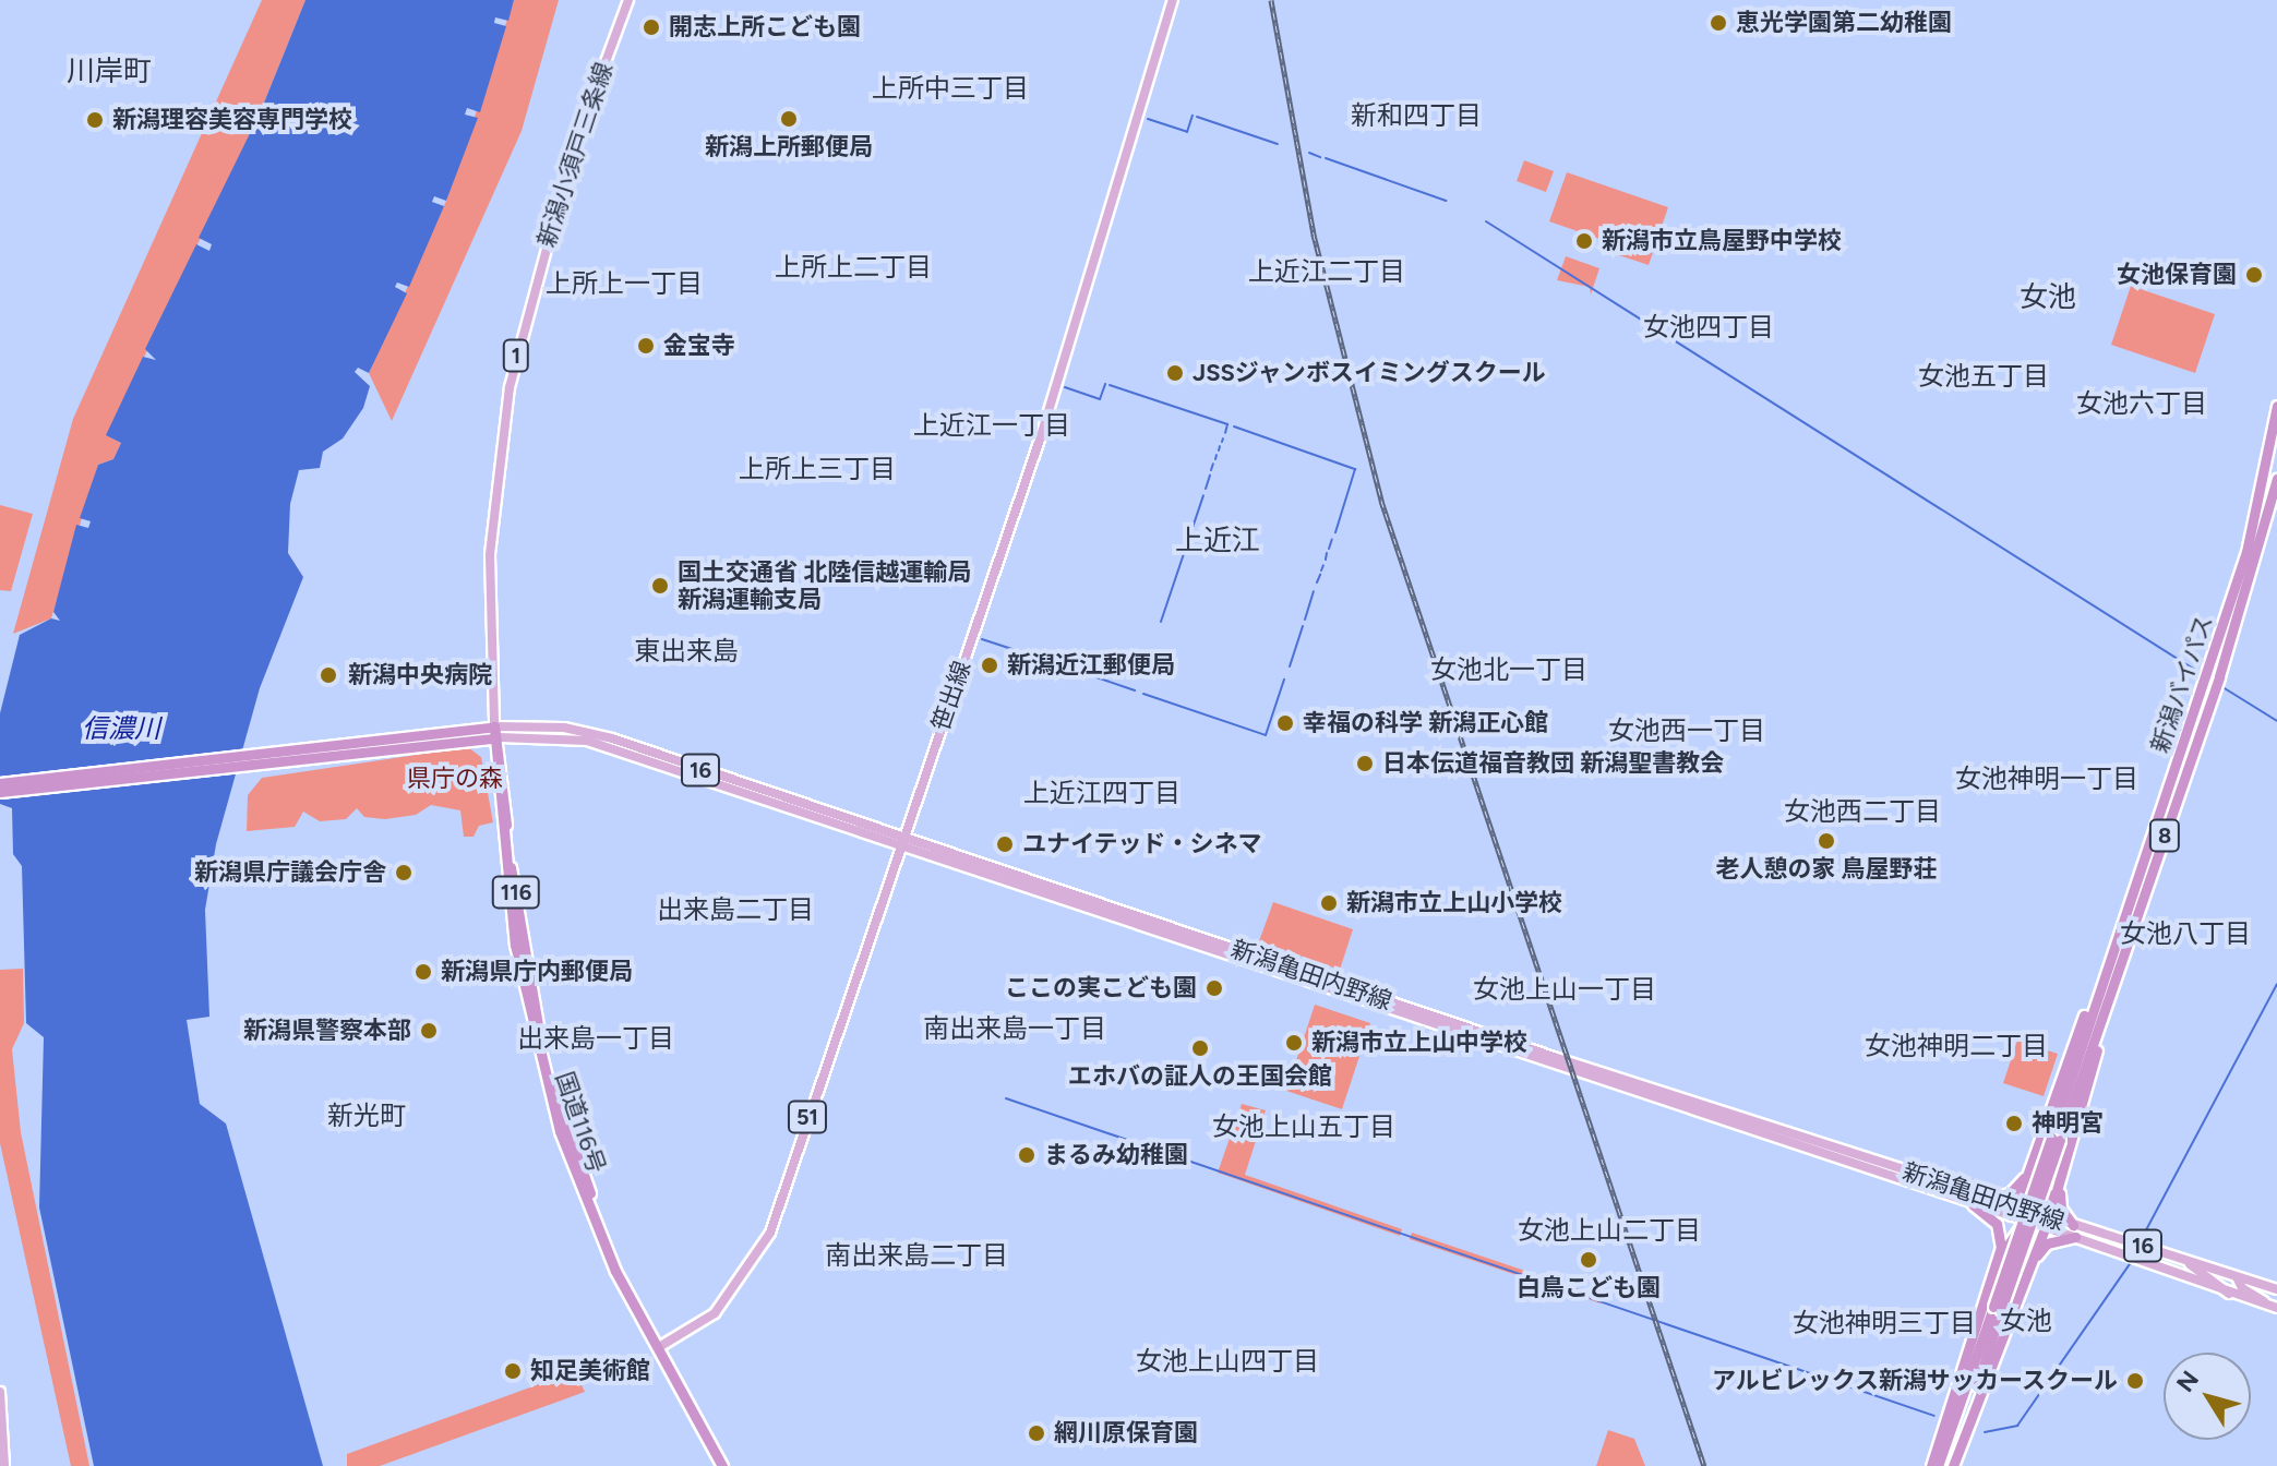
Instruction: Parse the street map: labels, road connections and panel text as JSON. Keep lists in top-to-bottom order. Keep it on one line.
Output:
{"streets":{"highway":["新潟バイパス","8","116","国道116号"],"main road":["新潟小須戸三条線","1","笹出線","16","新潟亀田内野線","51"]},"crossings":[["新潟小須戸三条線","新潟亀田内野線"],["新潟小須戸三条線","国道116号"],["笹出線","新潟亀田内野線"],["笹出線","国道116号"],["新潟亀田内野線","国道116号"]],"districts":["川岸町","上所中三丁目","新和四丁目","上所上二丁目","上近江二丁目","上所上一丁目","女池","女池四丁目","女池五丁目","女池六丁目","上近江一丁目","上所上三丁目","上近江","東出来島","女池北一丁目","女池西一丁目","女池神明一丁目","上近江四丁目","女池西二丁目","出来島二丁目","女池八丁目","女池上山一丁目","南出来島一丁目","出来島一丁目","女池神明二丁目","新光町","女池上山五丁目","女池上山二丁目","南出来島二丁目","女池","女池神明三丁目","女池上山四丁目"],"water":["信濃川"],"parks":["県庁の森"],"places":["恵光学園第二幼稚園","開志上所こども園","新潟上所郵便局","新潟理容美容専門学校","新潟市立鳥屋野中学校","女池保育園","金宝寺","JSSジャンボスイミングスクール","国土交通省 北陸信越運輸局 新潟運輸支局","新潟近江郵便局","新潟中央病院","幸福の科学 新潟正心館","日本伝道福音教団 新潟聖書教会","老人憩の家 鳥屋野荘","ユナイテッド・シネマ","新潟県庁議会庁舎","新潟市立上山小学校","新潟県庁内郵便局","ここの実こども園","新潟県警察本部","新潟市立上山中学校","エホバの証人の王国会館","神明宮","まるみ幼稚園","白鳥こども園","知足美術館","アルビレックス新潟サッカースクール","網川原保育園"],"north":"top left"}
